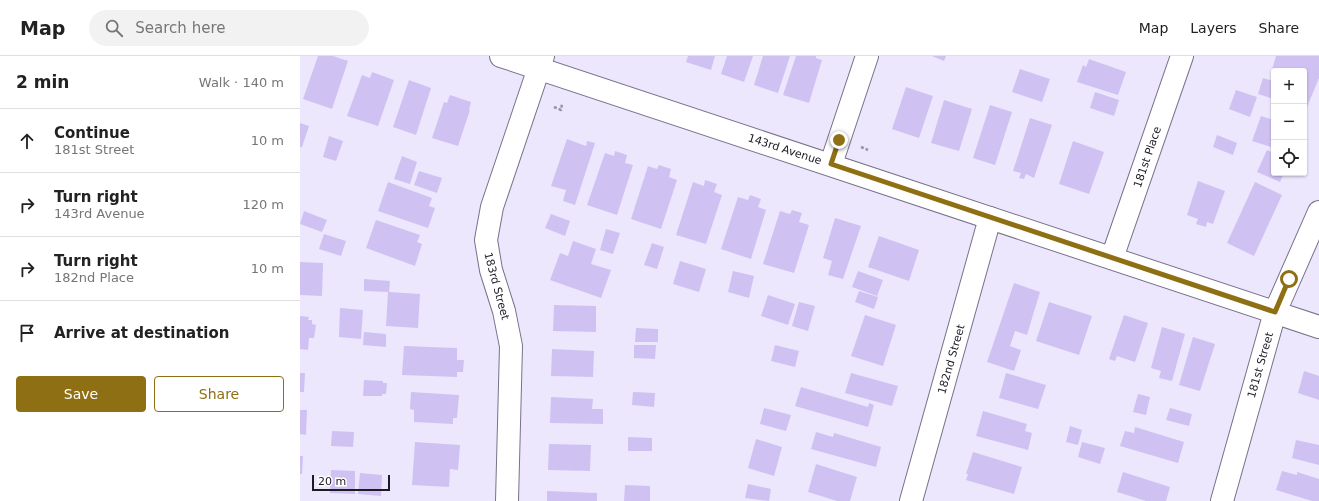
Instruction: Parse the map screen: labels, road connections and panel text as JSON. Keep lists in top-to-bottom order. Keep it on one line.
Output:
{"streets":{"street":["143rd Avenue","181st Place","183rd Street","182nd Street","181st Street"]},"crossings":[["143rd Avenue","181st Place"],["143rd Avenue","183rd Street"],["143rd Avenue","182nd Street"],["143rd Avenue","181st Street"]],"scale_bar":"20 m","page":{"header":"Map","search":"Search here","nav":["Map","Layers","Share"],"heading":["2 min","Walk · 140 m"],"map_buttons":["+","−"],"list":[["Continue","181st Street","10 m"],["Turn right","143rd Avenue","120 m"],["Turn right","182nd Place","10 m"],"Arrive at destination"],"buttons":["Save","Share"],"scale":"20 m"}}
